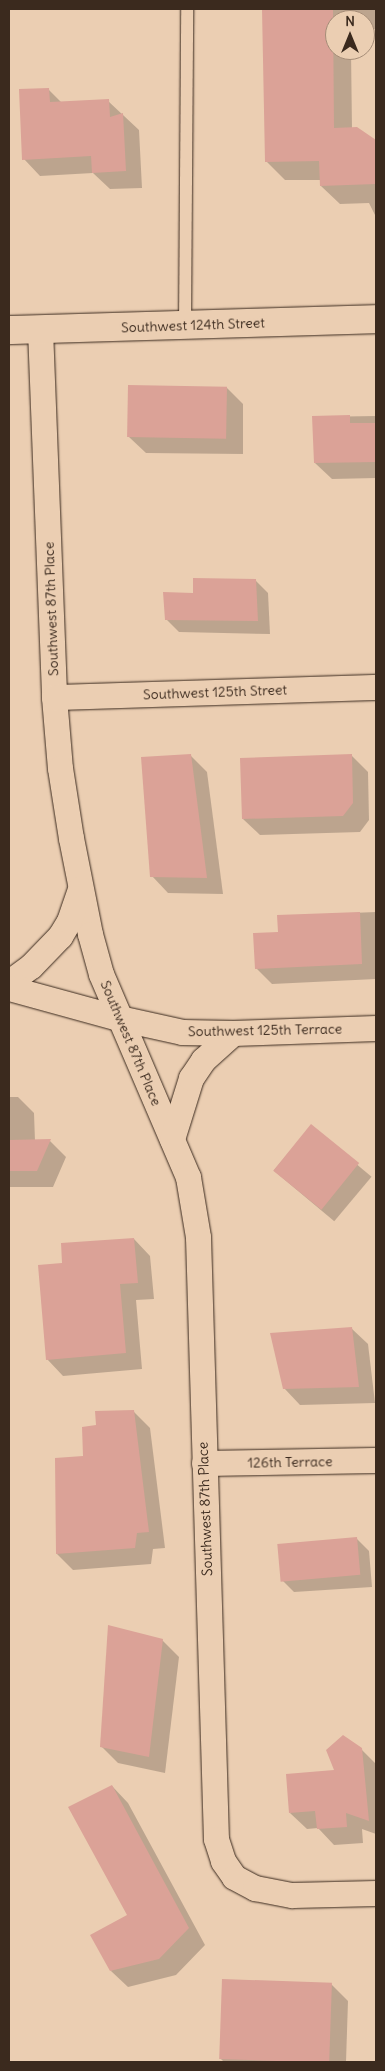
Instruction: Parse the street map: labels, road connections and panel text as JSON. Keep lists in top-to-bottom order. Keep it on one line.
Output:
{"streets":{"street":["Southwest 124th Street","Southwest 87th Place","Southwest 125th Street","Southwest 125th Terrace","126th Terrace"]},"crossings":[["Southwest 124th Street","Southwest 87th Place"],["Southwest 87th Place","Southwest 125th Street"],["Southwest 87th Place","Southwest 125th Terrace"],["Southwest 87th Place","126th Terrace"]],"north":"top"}
